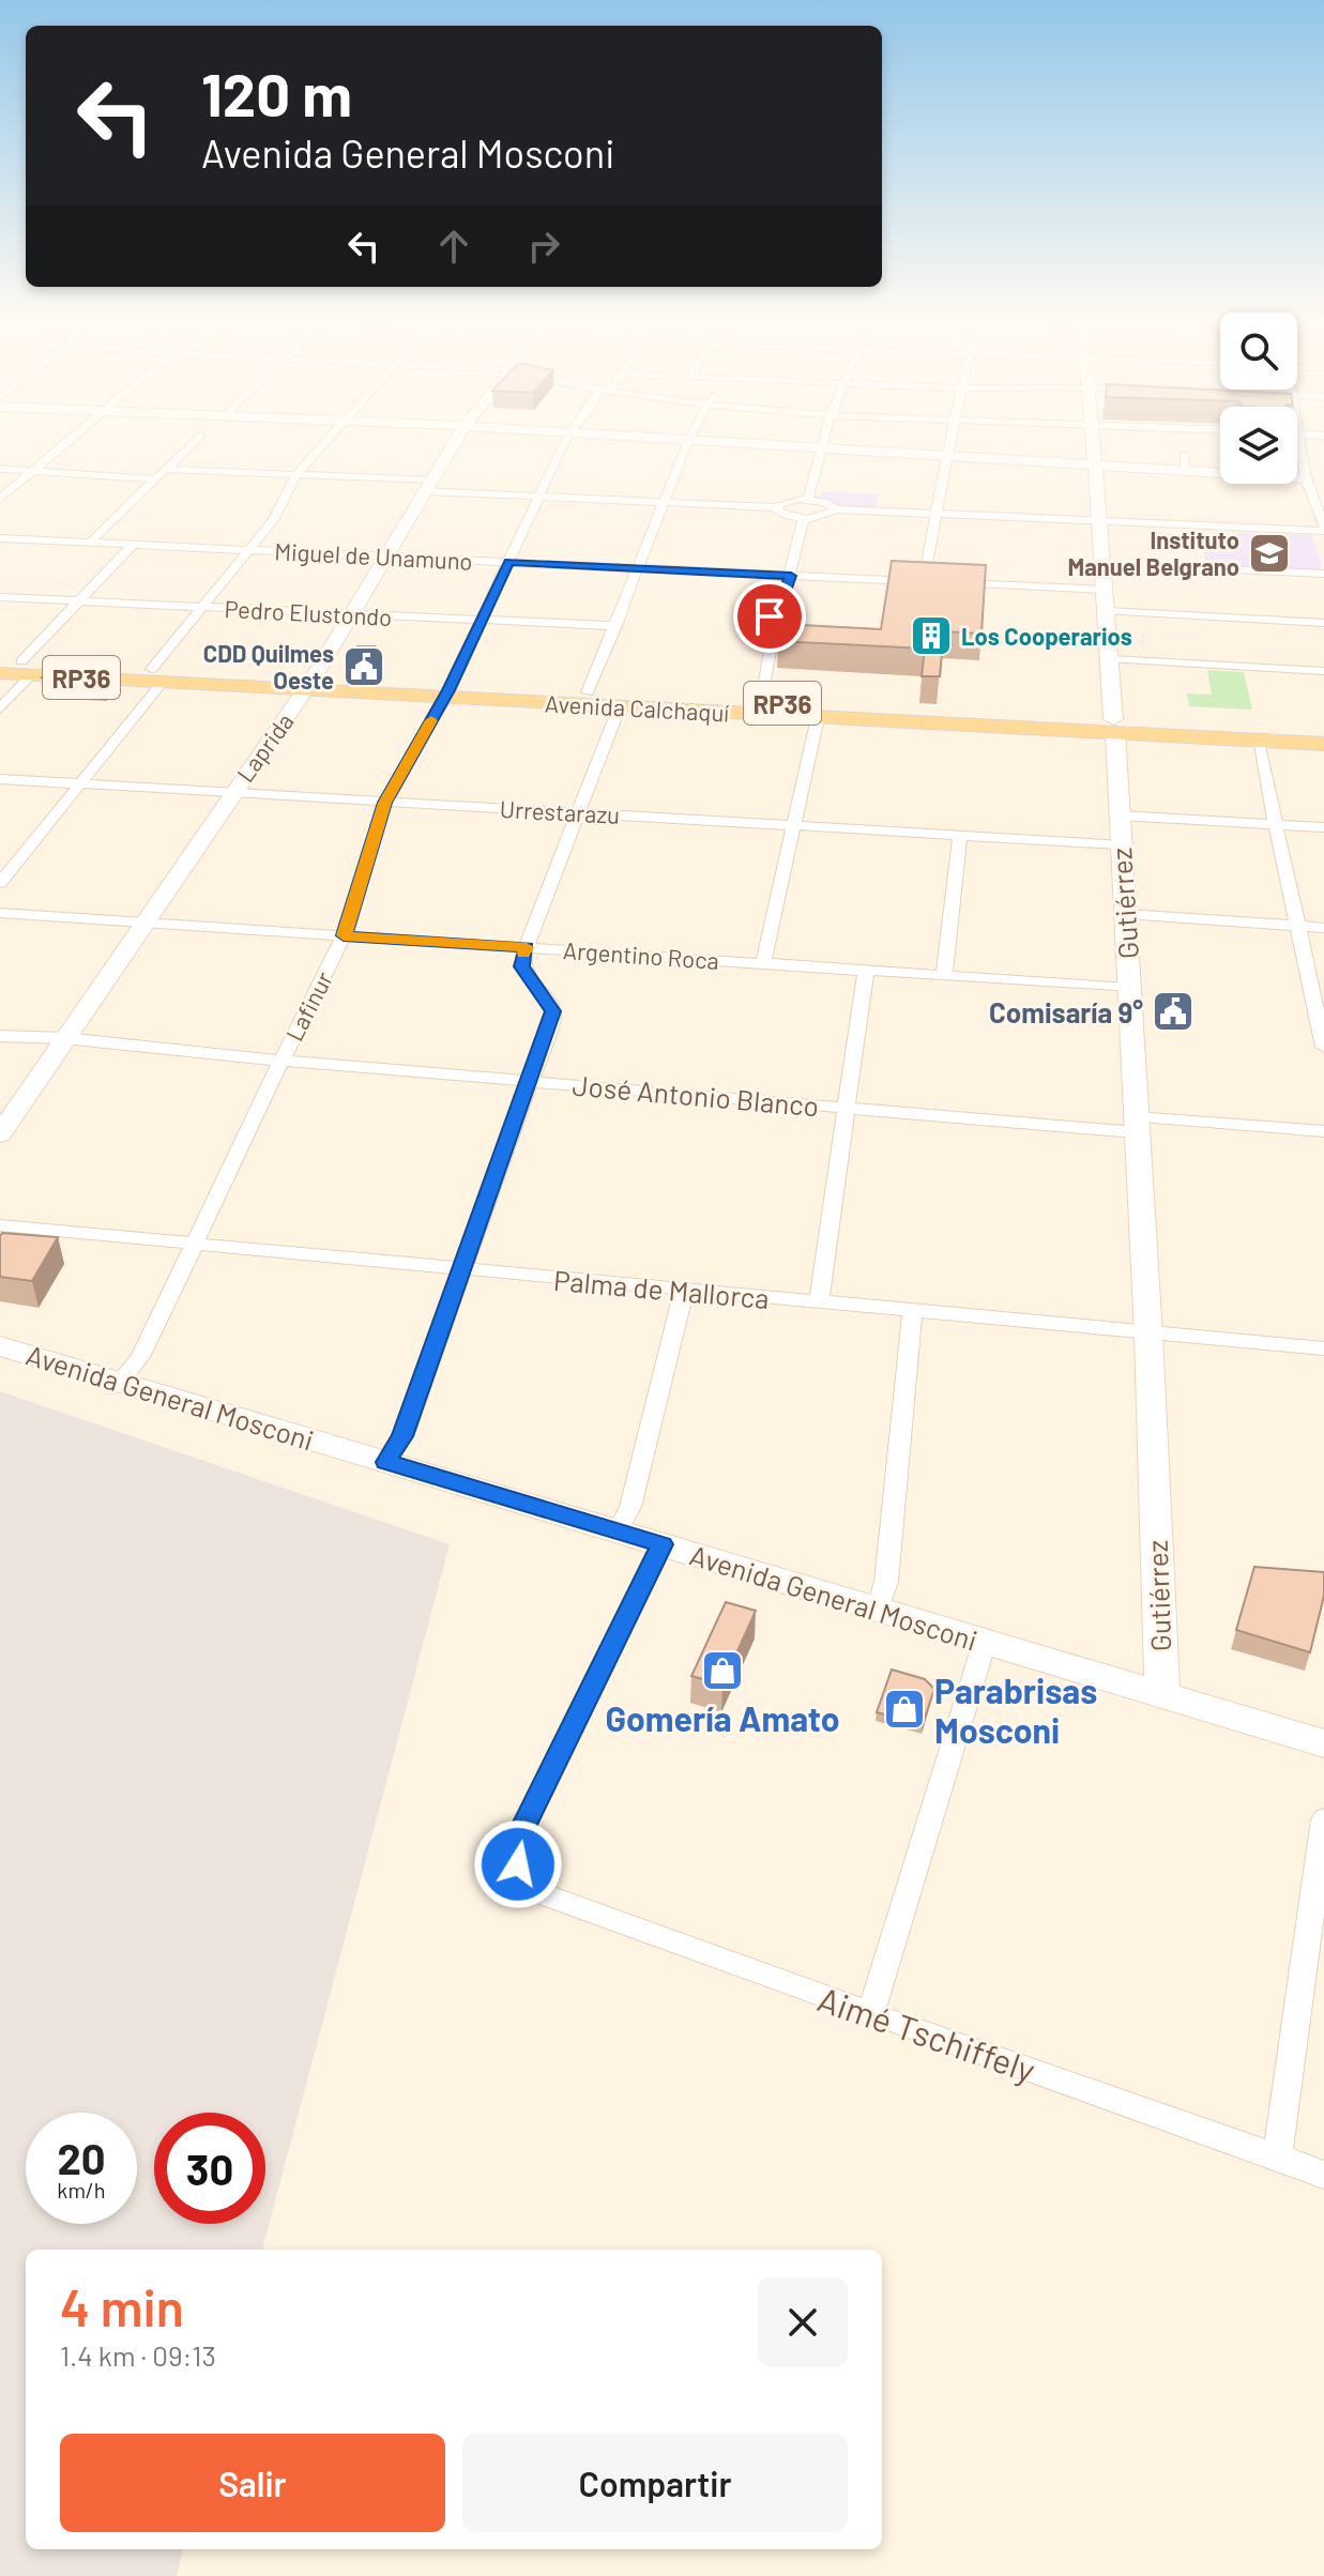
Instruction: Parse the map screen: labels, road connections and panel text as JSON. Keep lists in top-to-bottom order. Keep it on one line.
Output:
{"streets":{"main road":["RP36","Avenida Calchaquí"],"street":["Miguel de Unamuno","Pedro Elustondo","Laprida","Urrestarazu","Gutiérrez","Argentino Roca","Lafinur","José Antonio Blanco","Palma de Mallorca","Avenida General Mosconi","Aimé Tschiffely"]},"crossings":[["Miguel de Unamuno","Laprida"],["Miguel de Unamuno","Gutiérrez"],["Miguel de Unamuno","Lafinur"],["Pedro Elustondo","Laprida"],["Pedro Elustondo","Lafinur"],["Avenida Calchaquí","Laprida"],["Avenida Calchaquí","Gutiérrez"],["Avenida Calchaquí","Lafinur"],["Laprida","Urrestarazu"],["Laprida","Argentino Roca"],["Laprida","José Antonio Blanco"],["Urrestarazu","Gutiérrez"],["Urrestarazu","Lafinur"],["Gutiérrez","Argentino Roca"],["Gutiérrez","José Antonio Blanco"],["Gutiérrez","Palma de Mallorca"],["Gutiérrez","Avenida General Mosconi"],["Argentino Roca","Lafinur"],["Lafinur","José Antonio Blanco"],["Lafinur","Palma de Mallorca"],["Lafinur","Avenida General Mosconi"],["Avenida General Mosconi","Aimé Tschiffely"]],"places":{"school or university":["Instituto Manuel Belgrano"],"building":["Los Cooperarios"],"public building":["CDD Quilmes Oeste","Comisaría 9°"],"shop":["Gomería Amato","Parabrisas Mosconi"]},"page":{"turn":["120 m","Avenida General Mosconi"],"speed":"20 km/h","limit":"30","heading":["4 min","1.4 km · 09:13"],"buttons":["Salir","Compartir"]}}
